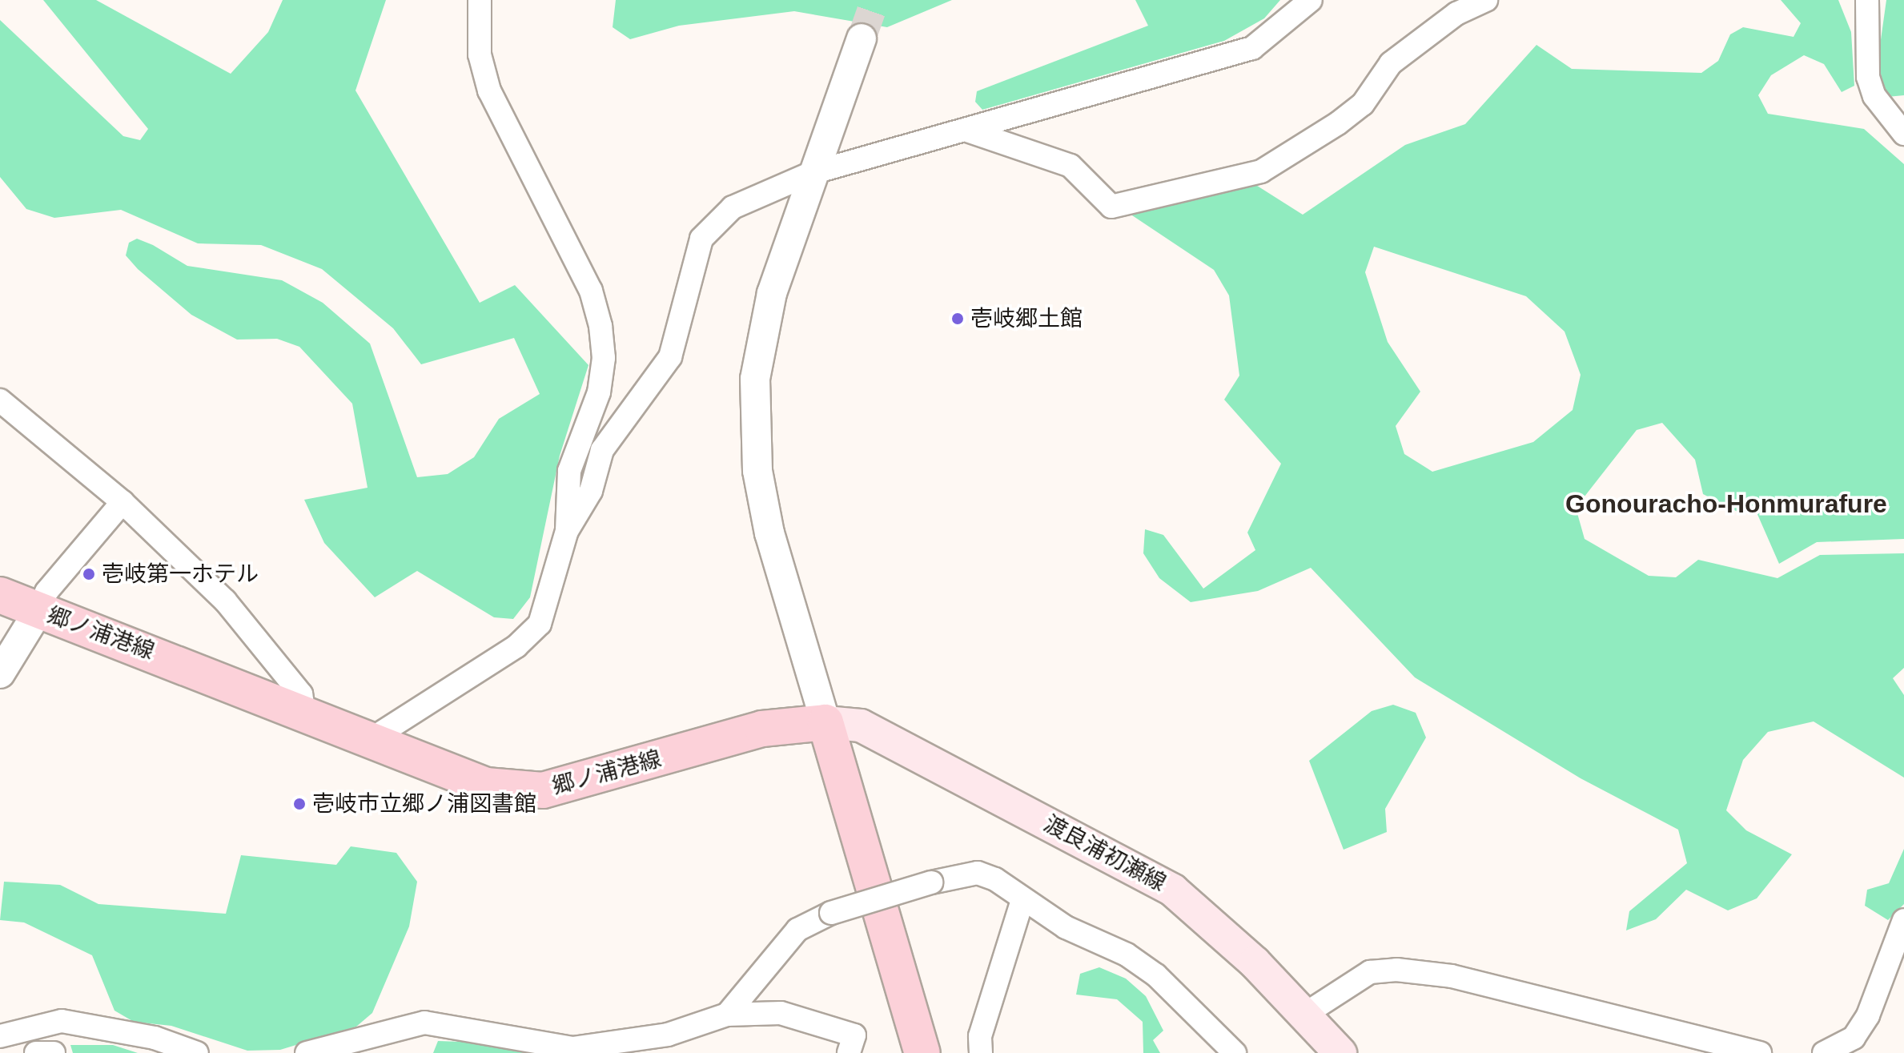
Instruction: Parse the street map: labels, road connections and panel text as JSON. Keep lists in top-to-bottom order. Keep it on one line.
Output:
{"streets":{"main road":["郷ノ浦港線","渡良浦初瀬線"]},"crossings":[["郷ノ浦港線","渡良浦初瀬線"]],"districts":["Gonouracho-Honmurafure"],"places":["壱岐郷土館","壱岐第一ホテル","壱岐市立郷ノ浦図書館"]}
